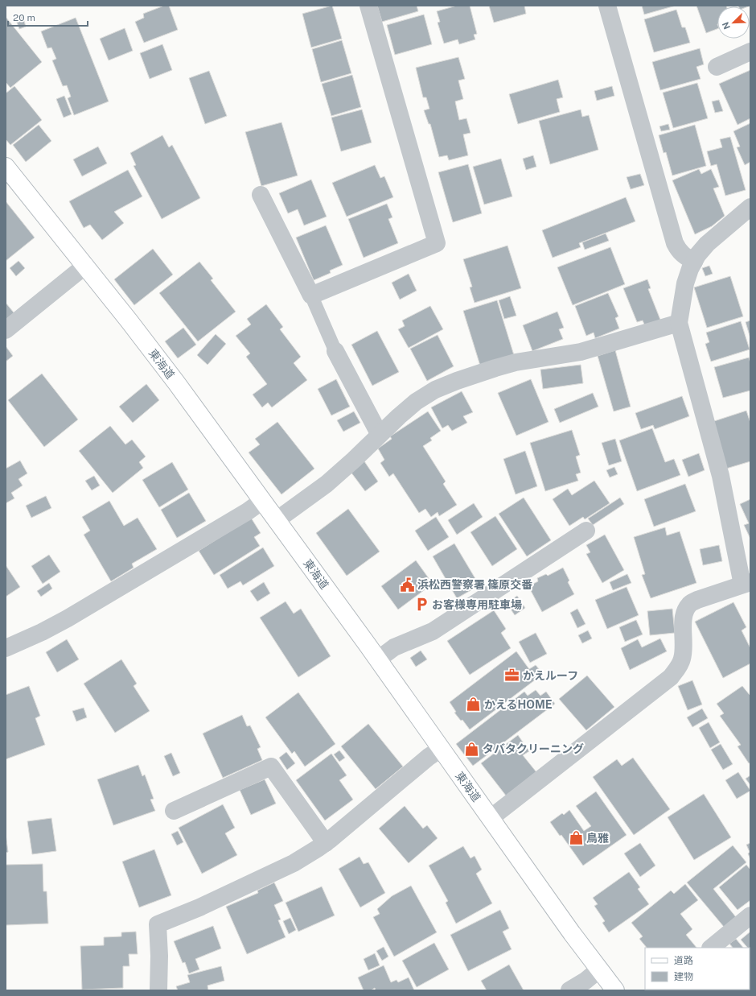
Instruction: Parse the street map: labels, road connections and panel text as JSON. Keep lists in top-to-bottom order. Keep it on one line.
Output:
{"streets":{"main road":["東海道"]},"places":{"public building":["浜松西警察署 篠原交番"],"parking":["お客様専用駐車場"],"office":["かえルーフ"],"shop":["かえるHOME","タバタクリーニング","鳥雅"]},"legend":["道路","建物"],"scale_bar":"20 m","north":"bottom left"}
